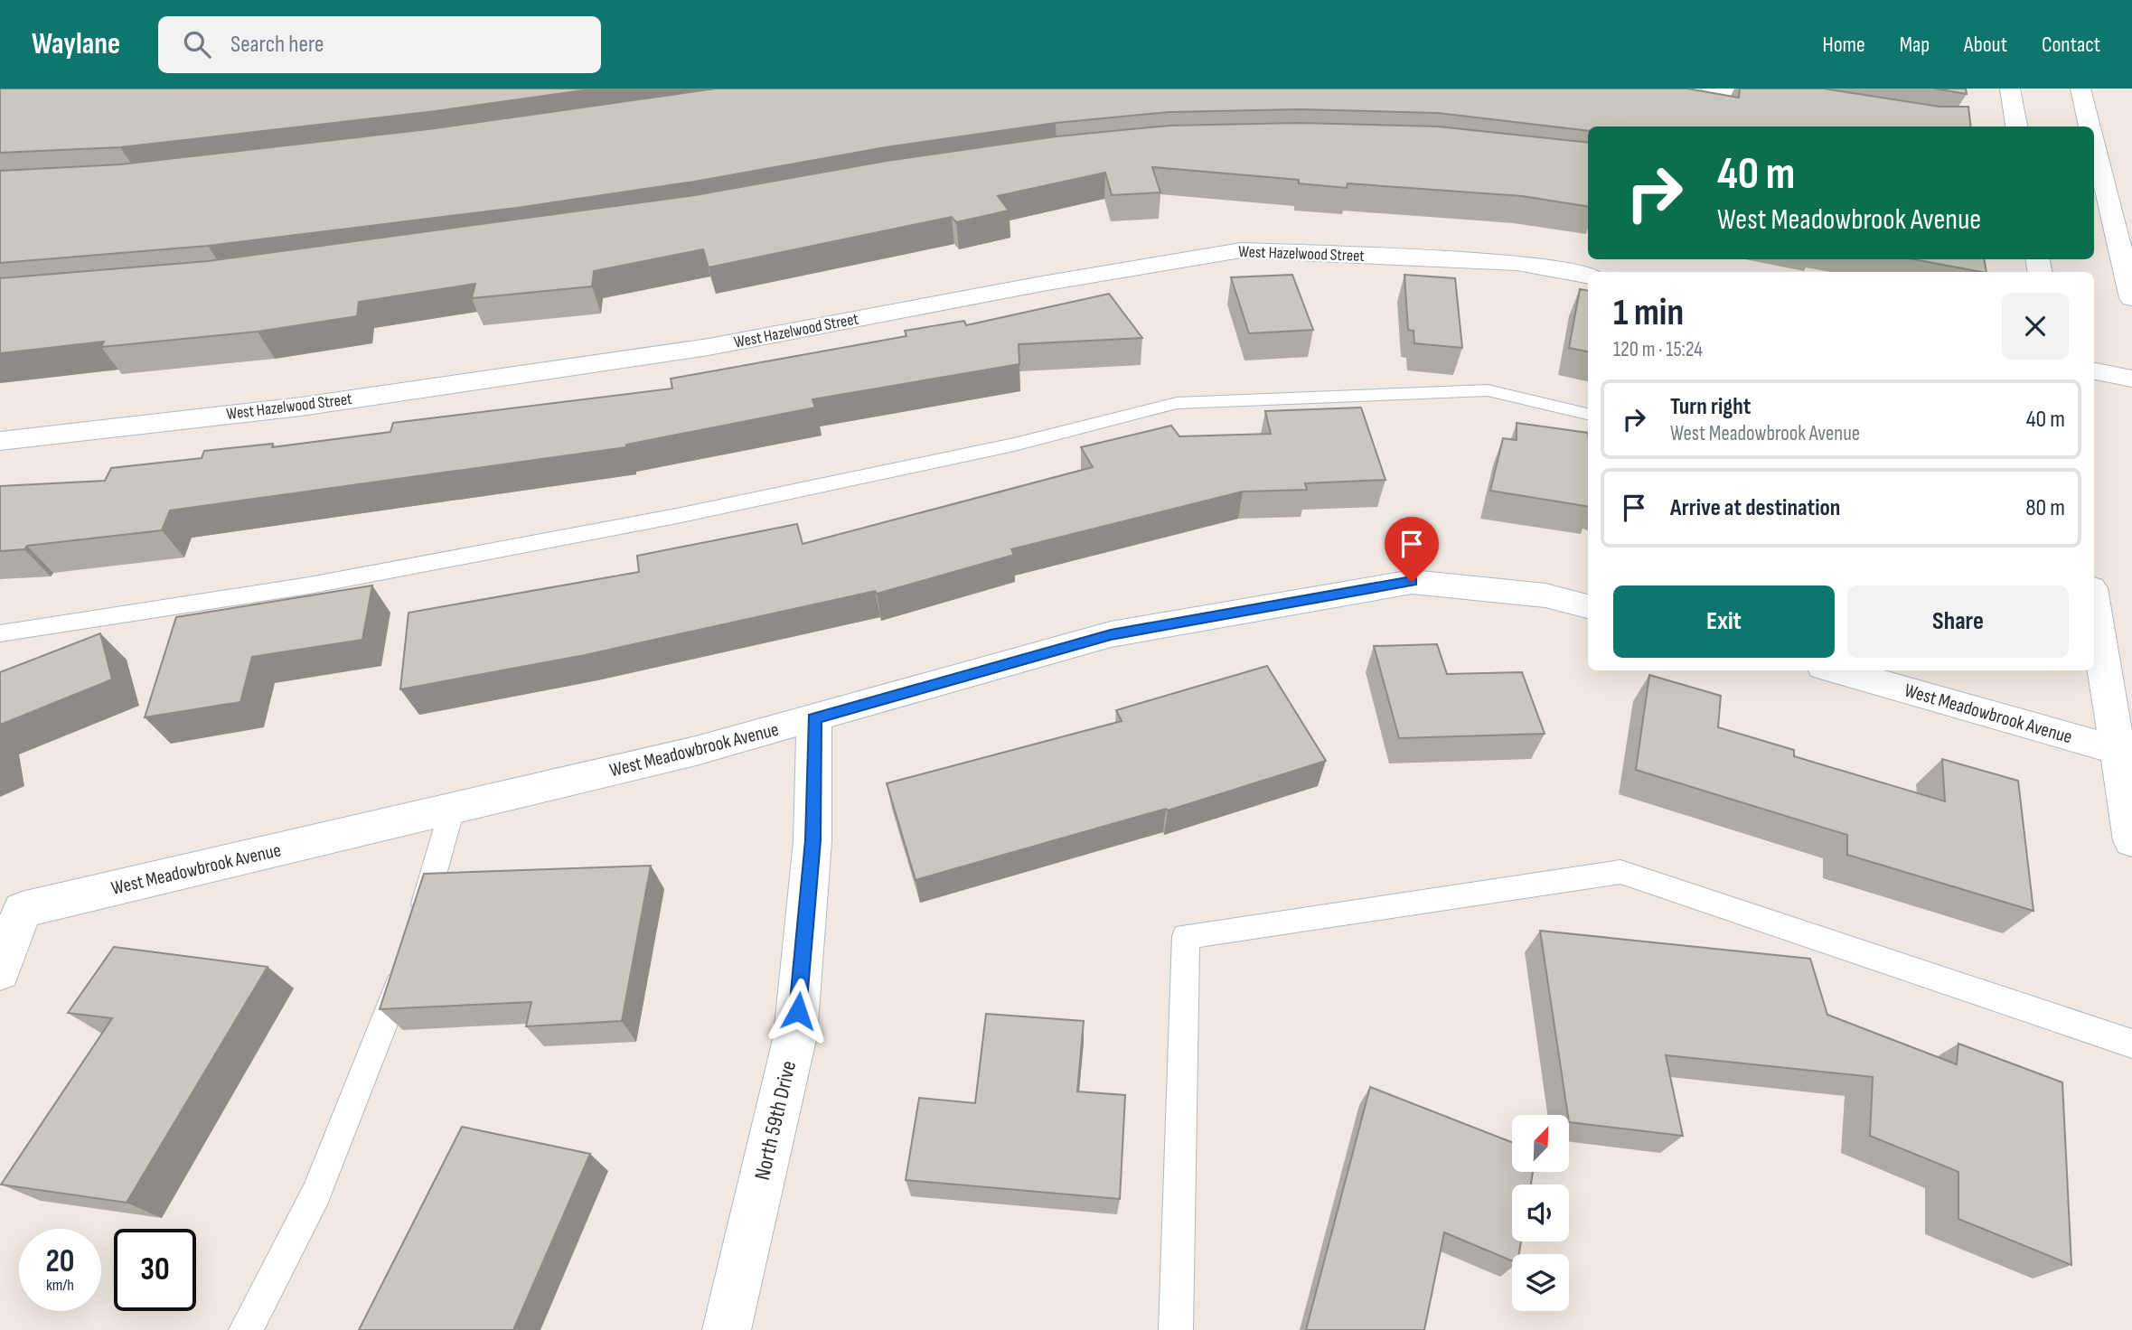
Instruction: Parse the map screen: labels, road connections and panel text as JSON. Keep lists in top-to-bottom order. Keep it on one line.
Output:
{"streets":{"street":["West Hazelwood Street","West Meadowbrook Avenue","North 59th Drive"]},"crossings":[["West Meadowbrook Avenue","North 59th Drive"]],"north":"top right","page":{"header":"Waylane","search":"Search here","nav":["Home","Map","About","Contact"],"turn":["40 m","West Meadowbrook Avenue"],"heading":["1 min","120 m · 15:24"],"list":[{"name":"Turn right","note":"West Meadowbrook Avenue","value":"40 m"},{"name":"Arrive at destination","value":"80 m"}],"buttons":["Exit","Share"],"speed":"20 km/h","limit":"30"}}
